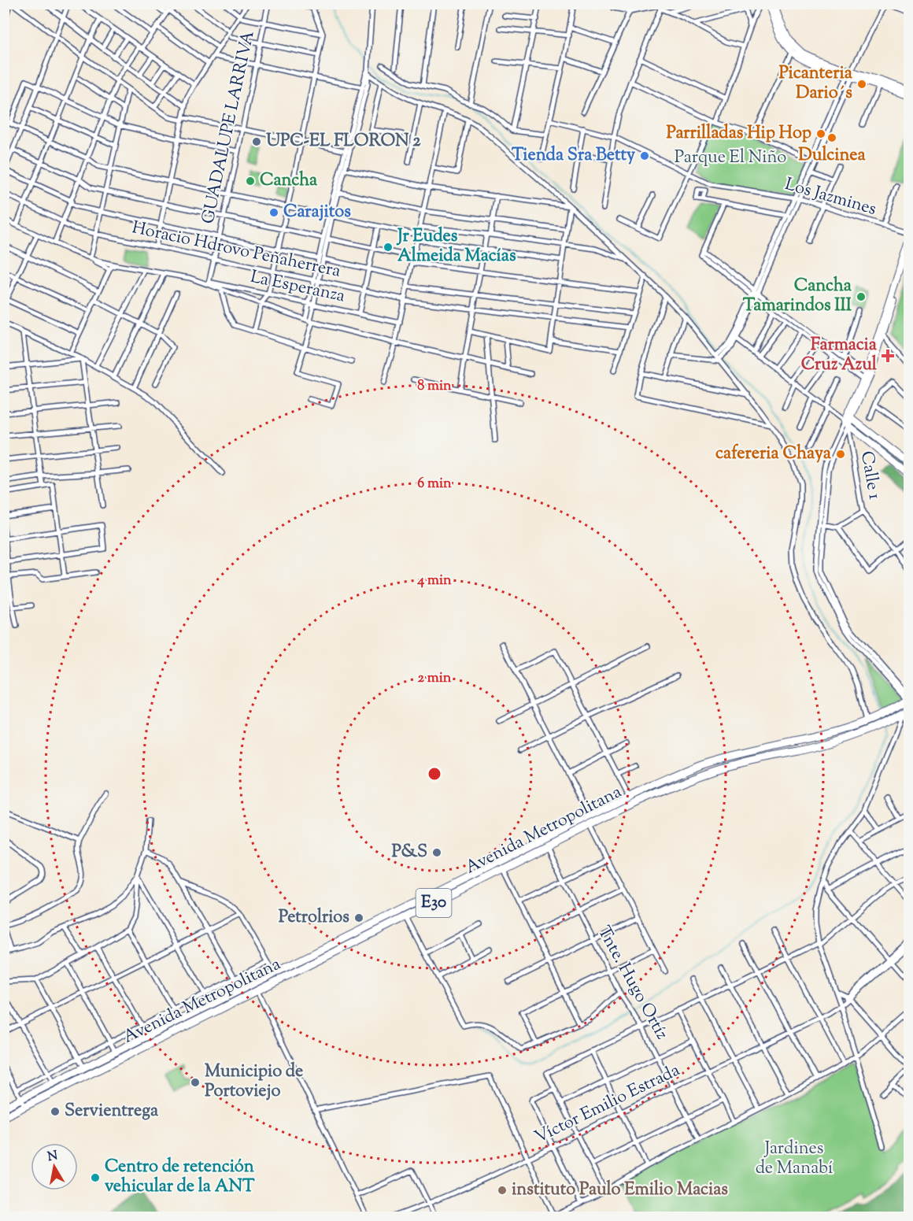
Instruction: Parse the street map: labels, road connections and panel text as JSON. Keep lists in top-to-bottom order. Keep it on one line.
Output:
{"streets":{"highway":["Avenida Metropolitana","E30"],"street":["GUADALUPE LARRIVA","Los Jazmines","Horacio Hdrovo Peñaherrera","La Esperanza","Calle 1","Tnte. Hugo Ortíz","Víctor Emilio Estrada"]},"crossings":[["GUADALUPE LARRIVA","Horacio Hdrovo Peñaherrera"],["GUADALUPE LARRIVA","La Esperanza"],["Avenida Metropolitana","E30"],["Avenida Metropolitana","Tnte. Hugo Ortíz"],["E30","Tnte. Hugo Ortíz"],["Tnte. Hugo Ortíz","Víctor Emilio Estrada"]],"parks":["Parque El Niño","Jardines de Manabí"],"places":{"other":["Picanteria Dario´s","Parrilladas Hip Hop","Dulcinea","UPC-EL FLORON 2","Tienda Sra Betty","Cancha","Carajitos","Jr Eudes Almeida Macías","Cancha Tamarindos III","cafereria Chaya","P&S","Petrolrios","Municipio de Portoviejo","Servientrega","Centro de retención vehicular de la ANT","instituto Paulo Emilio Macias"],"health":["Farmacia Cruz Azul"]},"north":"top","rings":["8 min","6 min","4 min","2 min"]}
